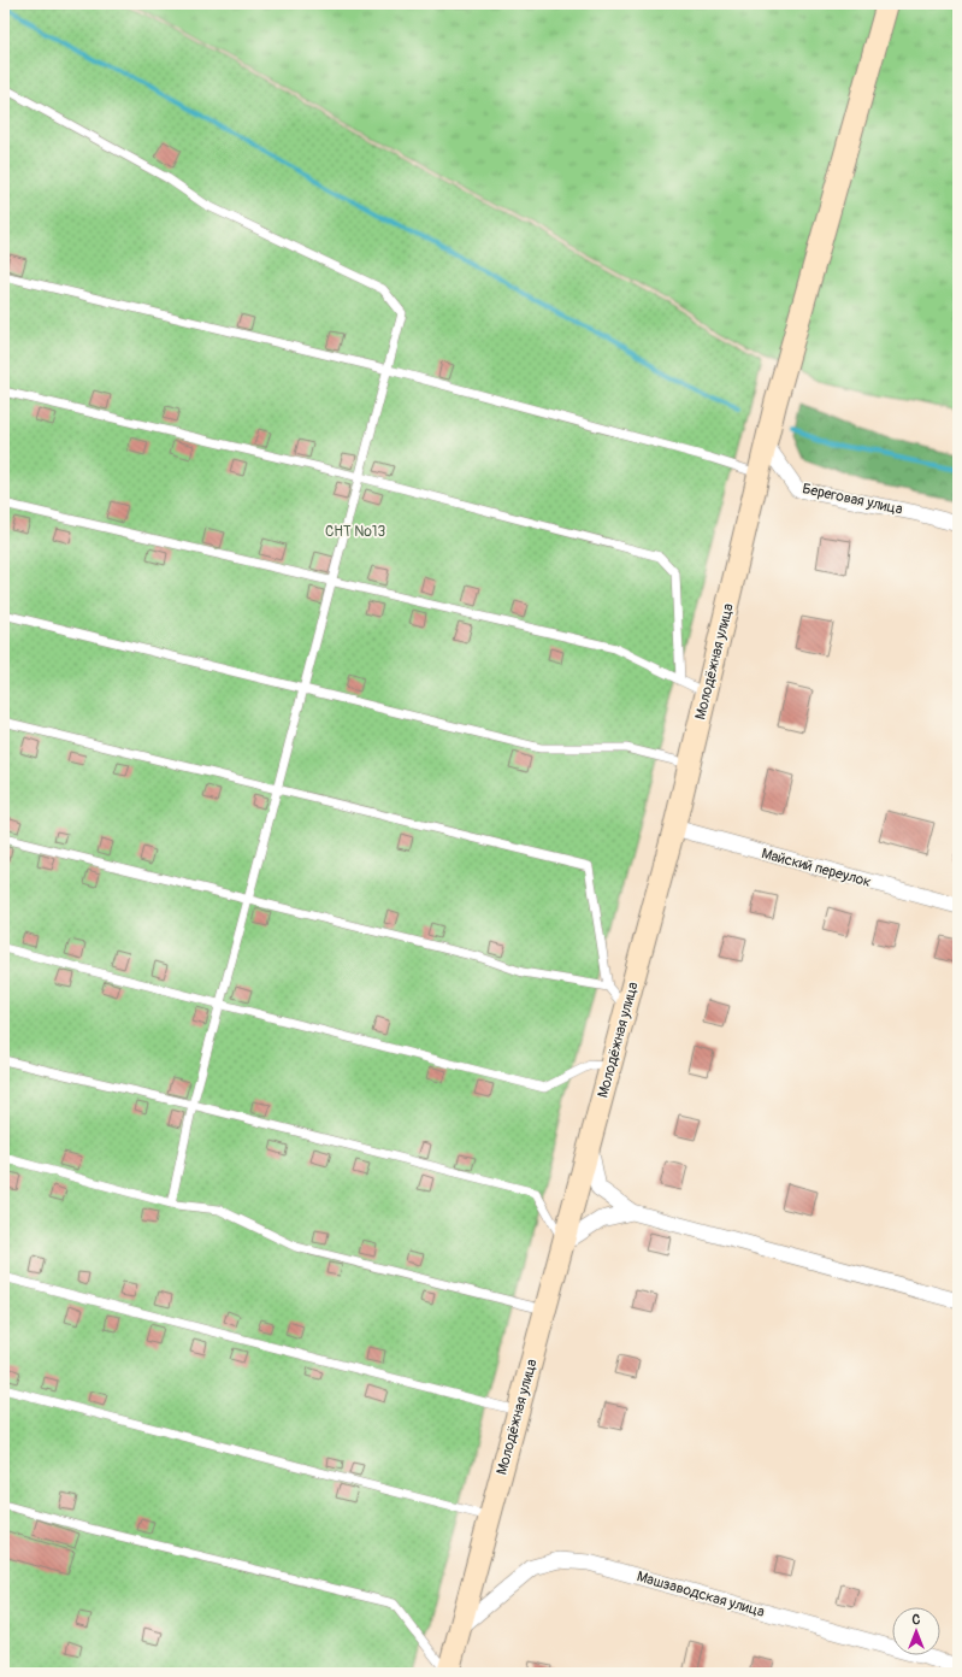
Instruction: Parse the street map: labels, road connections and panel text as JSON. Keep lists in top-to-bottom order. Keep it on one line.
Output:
{"streets":{"street":["Береговая улица","Молодёжная улица","Майский переулок","Машзаводская улица"]},"crossings":[["Береговая улица","Молодёжная улица"],["Молодёжная улица","Майский переулок"],["Молодёжная улица","Машзаводская улица"]],"parks":["СНТ №13"],"north":"top"}
